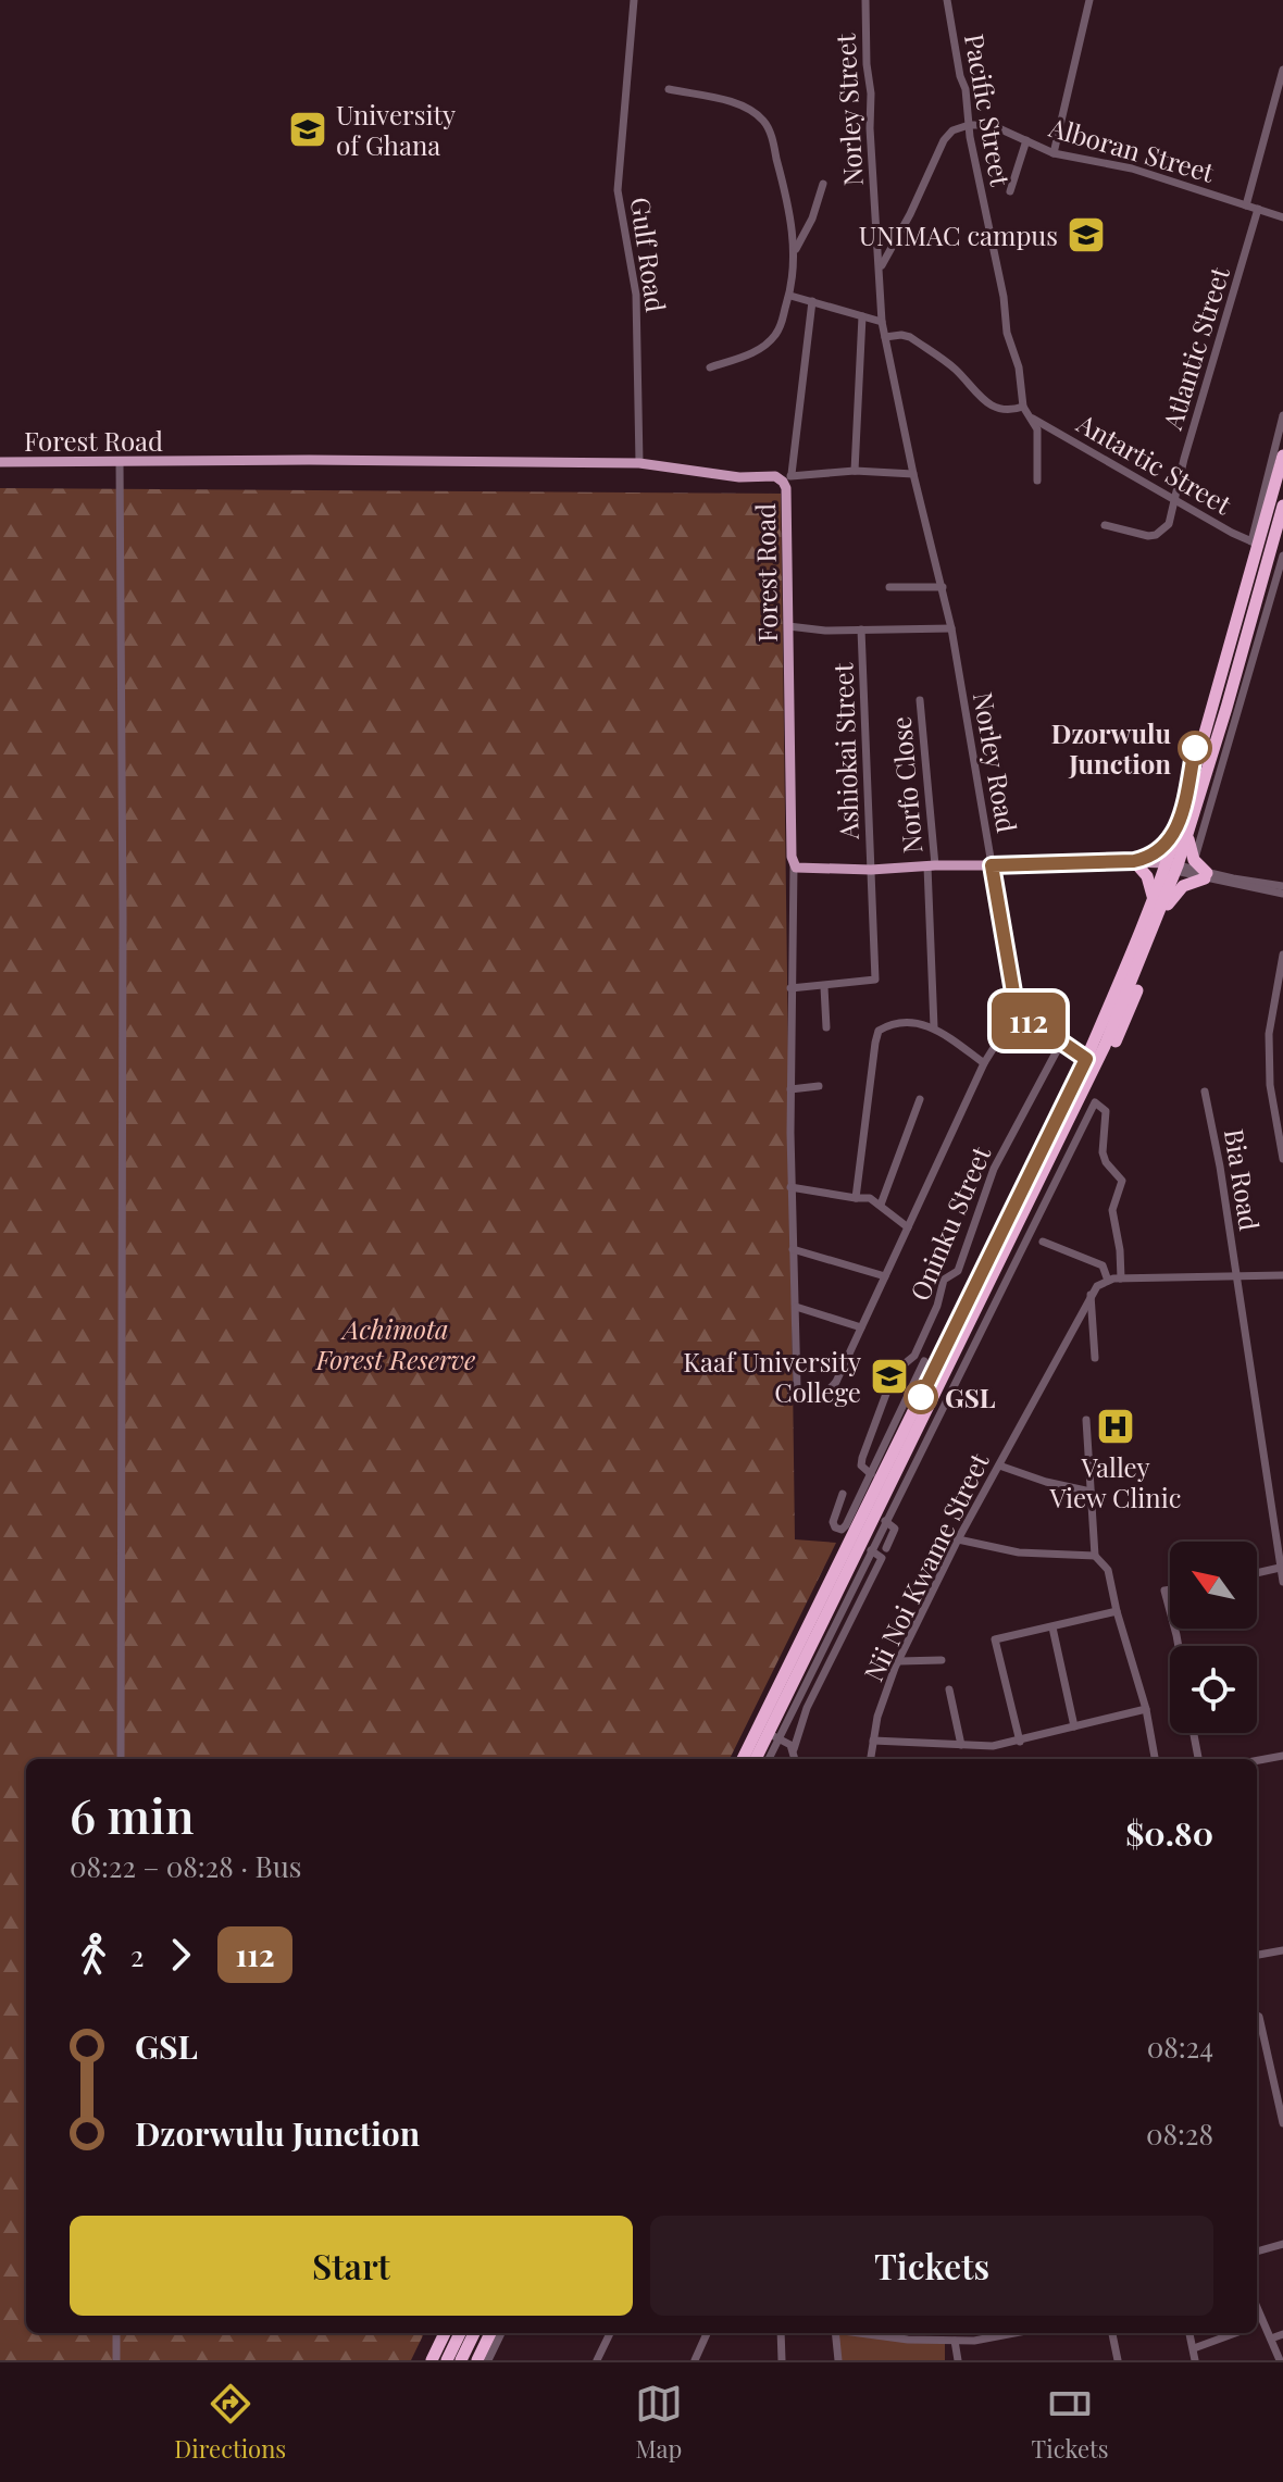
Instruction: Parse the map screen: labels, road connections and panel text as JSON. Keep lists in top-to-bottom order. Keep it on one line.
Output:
{"streets":{"main road":["Forest Road"],"street":["Norley Street","Pacific Street","Alboran Street","Gulf Road","Atlantic Street","Antartic Street","Ashiokai Street","Norley Road","Norfo Close","Bia Road","Oninku Street","Nii Noi Kwame Street"]},"crossings":[["Norley Street","Norley Road"],["Pacific Street","Alboran Street"],["Pacific Street","Antartic Street"],["Alboran Street","Atlantic Street"],["Gulf Road","Forest Road"],["Atlantic Street","Antartic Street"],["Bia Road","Nii Noi Kwame Street"]],"parks":["Achimota Forest Reserve"],"places":{"school or university":["University of Ghana","UNIMAC campus","Kaaf University College"],"other":["Dzorwulu Junction","GSL"],"hospital":["Valley View Clinic"]},"lines":["bus line 112"],"north":"top left","page":{"on_map":"112","heading":["6 min","08:22 – 08:28 · Bus","$0.80"],"legs":["2","112"],"list":[{"name":"GSL","value":"08:24"},{"name":"Dzorwulu Junction","value":"08:28"}],"buttons":["Start","Tickets"],"tabs":["Directions","Map","Tickets"]}}
